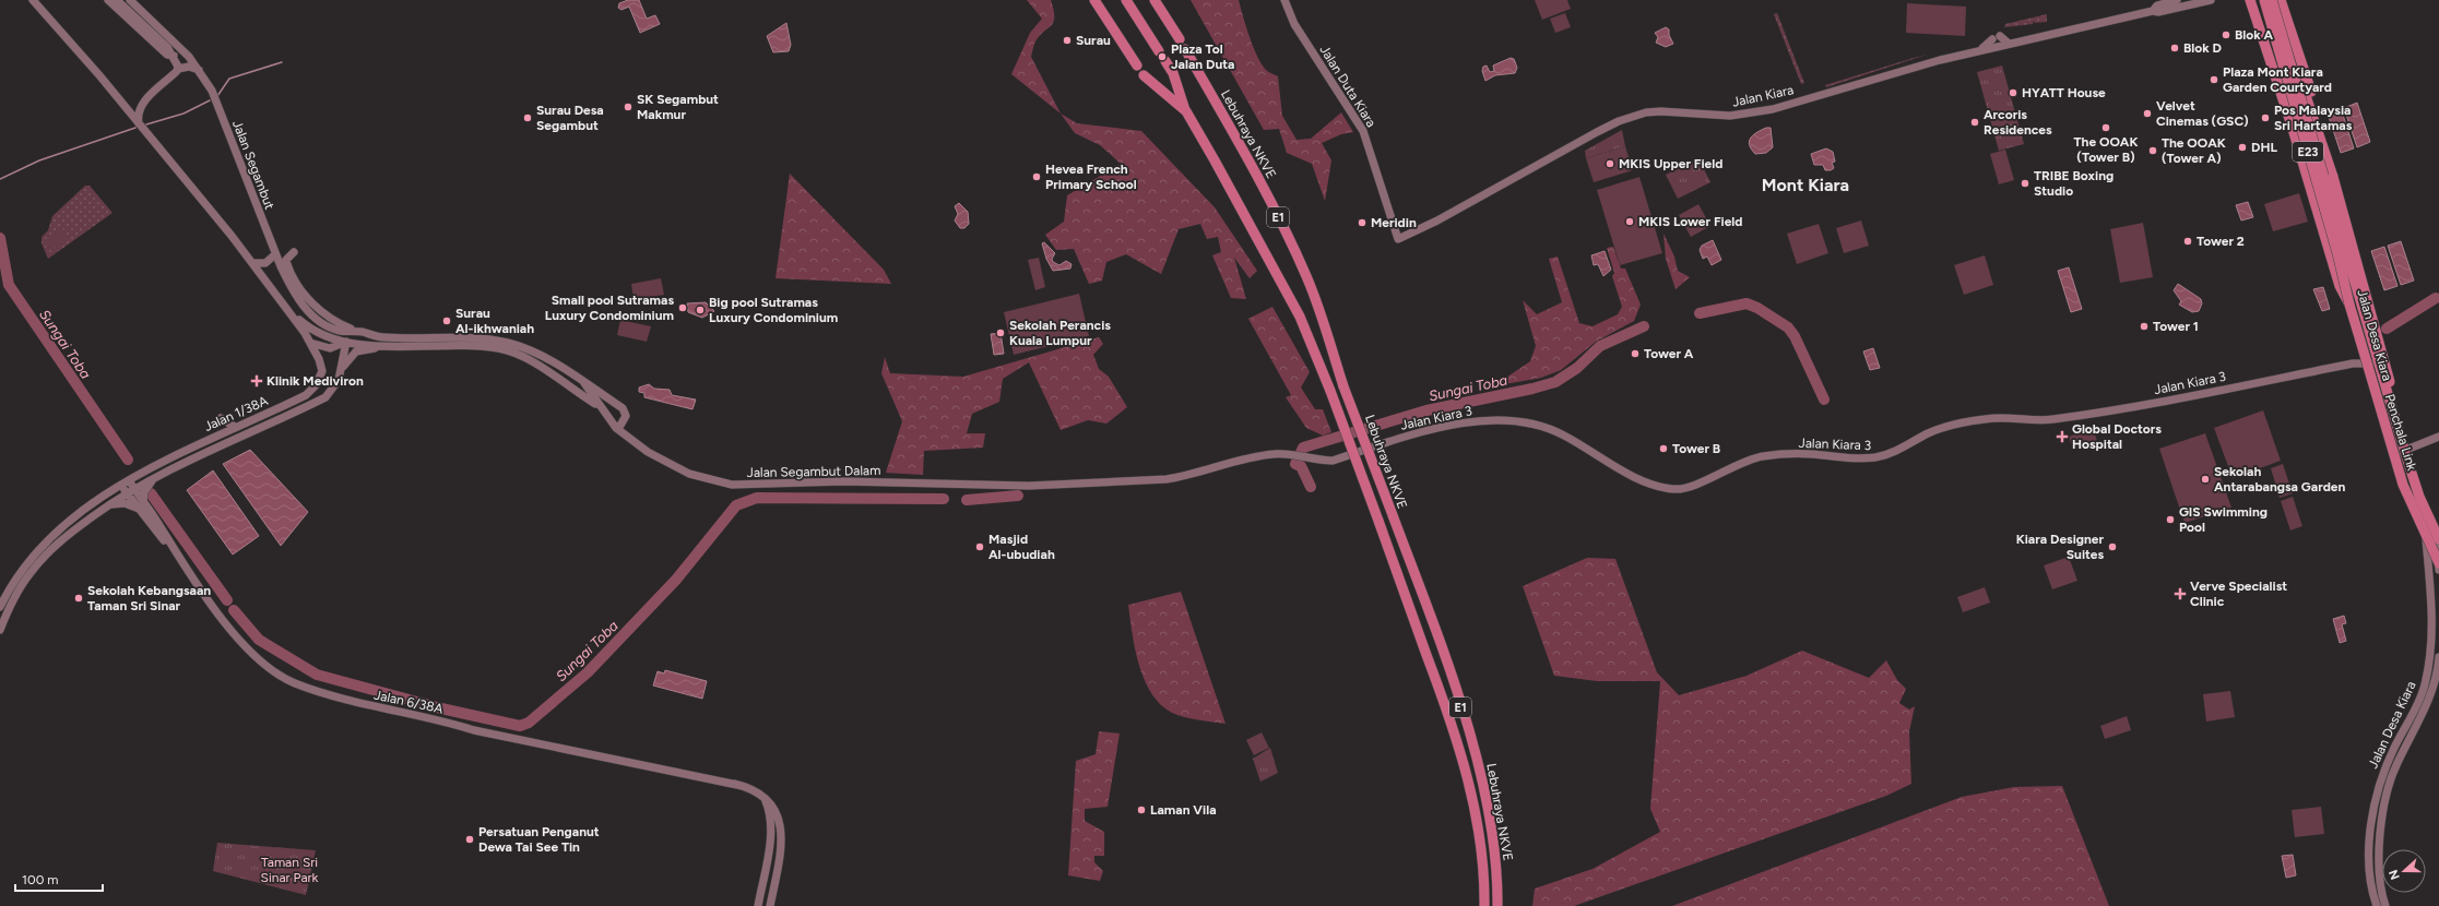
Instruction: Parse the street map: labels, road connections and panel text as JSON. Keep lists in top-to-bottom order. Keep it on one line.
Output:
{"streets":{"highway":["Lebuhraya NKVE","E23","E1","Penchala Link"],"main road":["Jalan Duta Kiara","Jalan Kiara","Jalan Segambut","Jalan Desa Kiara","Jalan Kiara 3","Jalan 1/38A","Jalan Segambut Dalam","Jalan 6/38A"]},"crossings":[["Jalan Duta Kiara","Jalan Kiara"],["E23","Jalan Desa Kiara"],["E23","Penchala Link"],["Jalan Segambut","Jalan Segambut Dalam"],["Jalan Desa Kiara","Jalan Kiara 3"],["Jalan Kiara 3","Jalan Segambut Dalam"],["Jalan 1/38A","Jalan 6/38A"]],"districts":["Mont Kiara"],"water":["Sungai Toba"],"parks":["Taman Sri Sinar Park"],"places":{"other":["Blok A","Surau","Blok D","Plaza Tol Jalan Duta","Plaza Mont Kiara Garden Courtyard","HYATT House","SK Segambut Makmur","Velvet Cinemas (GSC)","Surau Desa Segambut","Pos Malaysia Sri Hartamas","Arcoris Residences","The OOAK (Tower B)","DHL","The OOAK (Tower A)","MKIS Upper Field","Hevea French Primary School","TRIBE Boxing Studio","MKIS Lower Field","Meridin","Tower 2","Small pool Sutramas Luxury Condominium","Big pool Sutramas Luxury Condominium","Surau Al-ikhwaniah","Tower 1","Sekolah Perancis Kuala Lumpur","Tower A","Tower B","Sekolah Antarabangsa Garden","GIS Swimming Pool","Masjid Al-ubudiah","Kiara Designer Suites","Sekolah Kebangsaan Taman Sri Sinar","Laman Vila","Persatuan Penganut Dewa Tai See Tin"],"health":["Klinik Mediviron","Global Doctors Hospital","Verve Specialist Clinic"]},"scale_bar":"100 m","north":"left"}
